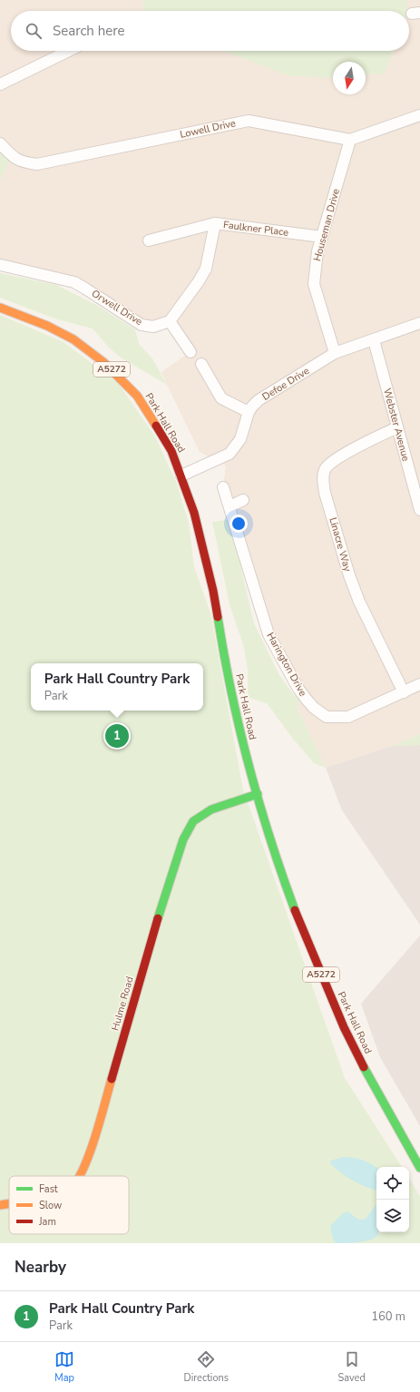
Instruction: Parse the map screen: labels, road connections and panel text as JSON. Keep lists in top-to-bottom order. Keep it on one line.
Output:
{"streets":{"main road":["A5272","Park Hall Road","Hulme Road"],"street":["Lowell Drive","Houseman Drive","Faulkner Place","Orwell Drive","Defoe Drive","Webster Avenue","Linacre Way","Harington Drive"]},"crossings":[["Lowell Drive","Houseman Drive"],["Houseman Drive","Faulkner Place"],["Houseman Drive","Defoe Drive"],["Defoe Drive","Park Hall Road"],["Defoe Drive","Webster Avenue"],["Park Hall Road","Hulme Road"],["Webster Avenue","Linacre Way"],["Linacre Way","Harington Drive"]],"legend":["Fast","Slow","Jam"],"north":"bottom","page":{"search":"Search here","popup":["Park Hall Country Park","Park"],"pins":"1","heading":"Nearby","list":[{"mark":"1","name":"Park Hall Country Park","note":"Park","value":"160 m"}],"nav":["Map","Directions","Saved"]}}
